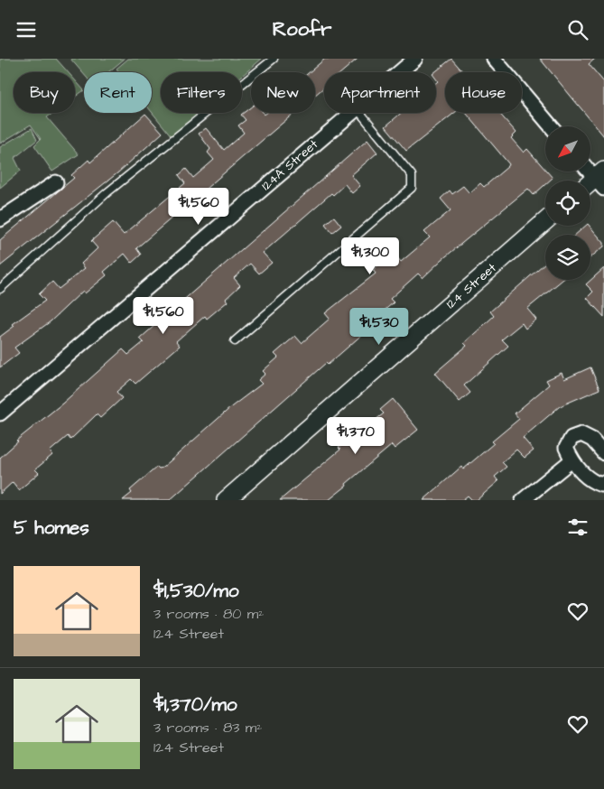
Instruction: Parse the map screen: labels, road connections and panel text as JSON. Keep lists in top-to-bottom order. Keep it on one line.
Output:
{"streets":{"street":["124A Street","124 Street"]},"north":"bottom left","page":{"header":"Roofr","chip":["Buy","Rent","Filters","New","Apartment","House"],"price":["$1,560","$1,300","$1,560","$1,530","$1,370"],"heading":"5 homes","list":[{"name":"$1,530/mo","note":"3 rooms · 80 m² · 124 Street"},{"name":"$1,370/mo","note":"3 rooms · 83 m² · 124 Street"}]}}
